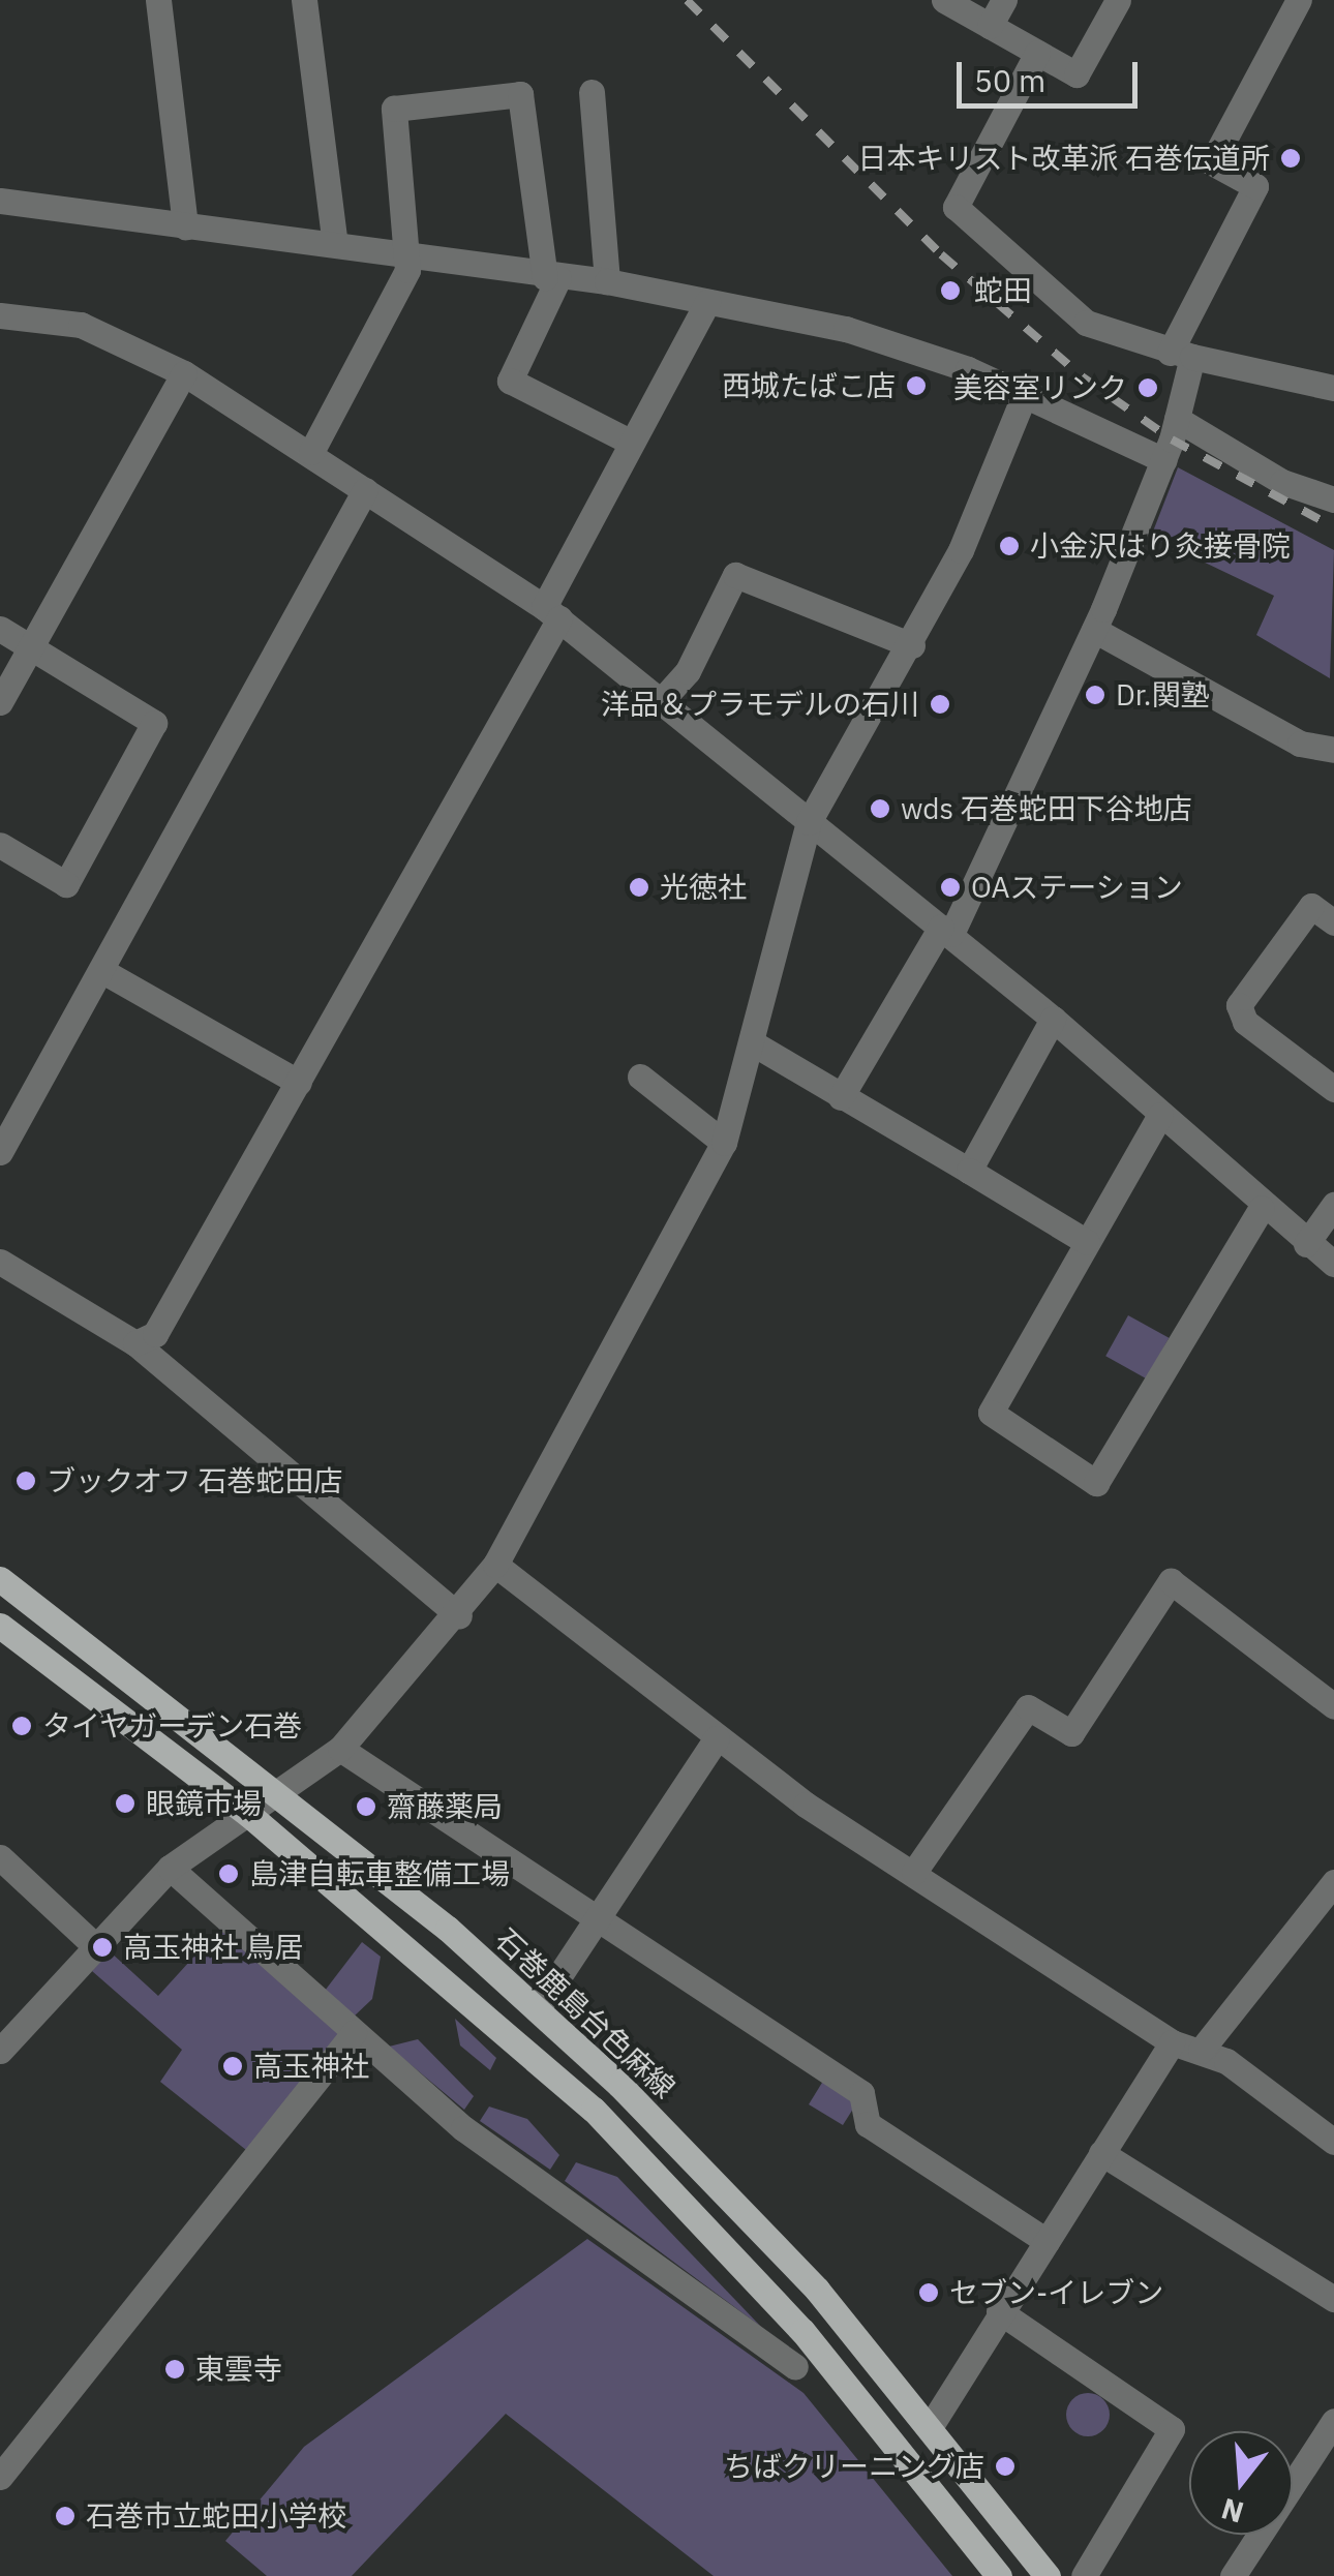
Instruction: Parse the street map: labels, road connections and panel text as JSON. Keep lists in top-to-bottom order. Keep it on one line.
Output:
{"streets":{"main road":["石巻鹿島台色麻線"]},"places":["日本キリスト改革派 石巻伝道所","蛇田","西城たばこ店","美容室リンク","小金沢はり灸接骨院","Dr.関塾","洋品＆プラモデルの石川","wds 石巻蛇田下谷地店","光徳社","OAステーション","ブックオフ 石巻蛇田店","タイヤガーデン石巻","眼鏡市場","齋藤薬局","島津自転車整備工場","高玉神社 鳥居","高玉神社","セブン-イレブン","東雲寺","ちばクリーニング店","石巻市立蛇田小学校"],"scale_bar":"50 m","north":"bottom"}
